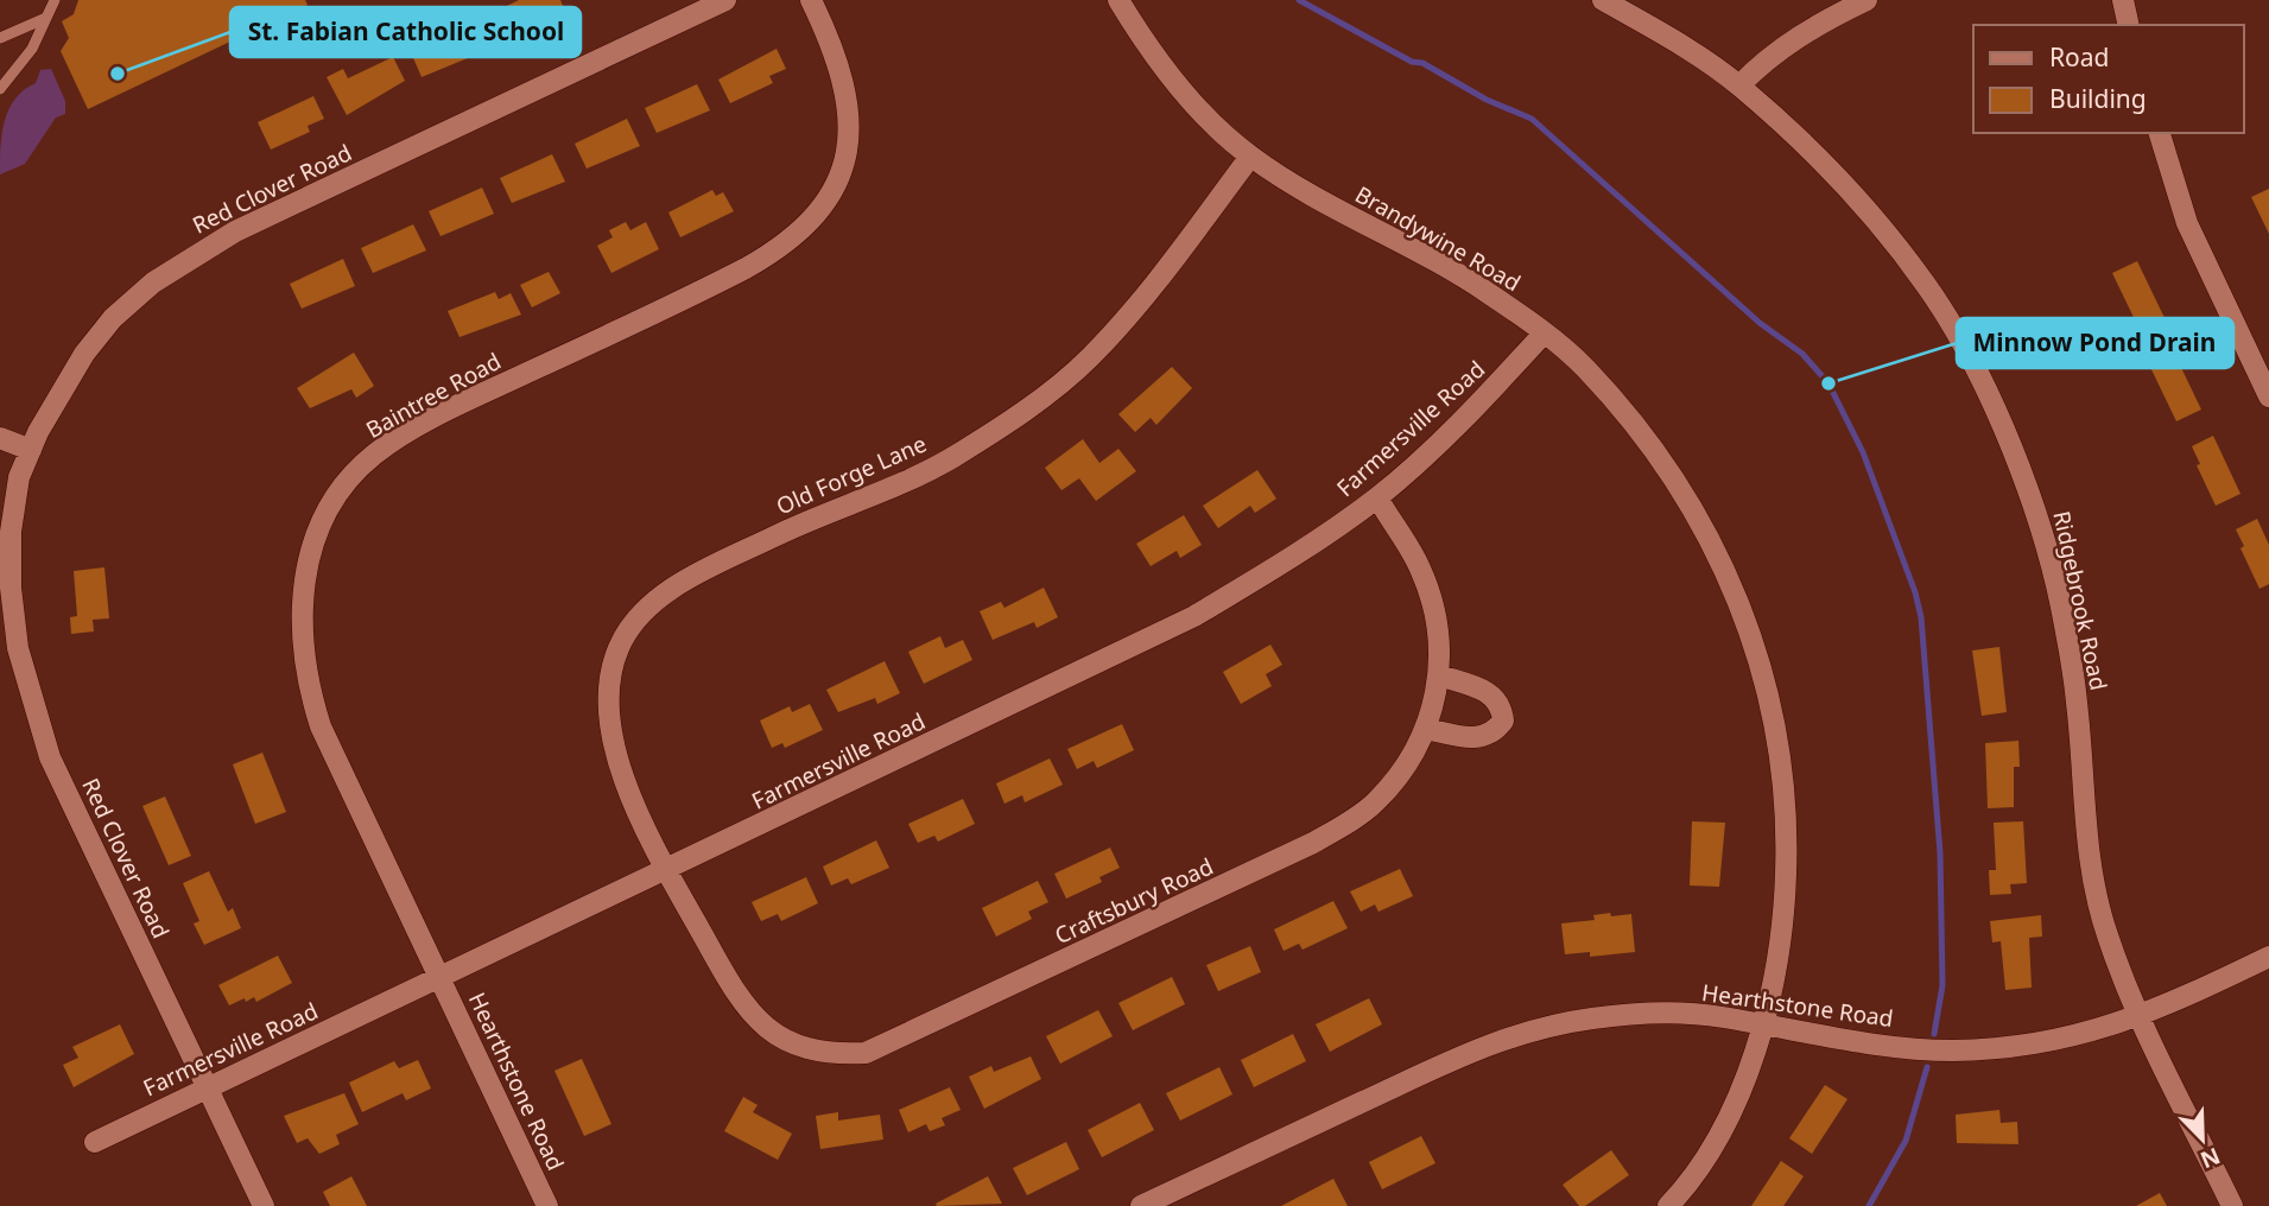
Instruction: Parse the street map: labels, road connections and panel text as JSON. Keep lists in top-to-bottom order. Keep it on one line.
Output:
{"streets":{"street":["Red Clover Road","Brandywine Road","Baintree Road","Farmersville Road","Old Forge Lane","Ridgebrook Road","Craftsbury Road","Hearthstone Road"]},"crossings":[["Red Clover Road","Farmersville Road"],["Brandywine Road","Farmersville Road"],["Brandywine Road","Old Forge Lane"],["Brandywine Road","Hearthstone Road"],["Baintree Road","Farmersville Road"],["Baintree Road","Hearthstone Road"],["Farmersville Road","Old Forge Lane"],["Farmersville Road","Craftsbury Road"],["Farmersville Road","Hearthstone Road"],["Old Forge Lane","Craftsbury Road"],["Ridgebrook Road","Hearthstone Road"]],"places":["St. Fabian Catholic School","Minnow Pond Drain"],"legend":["Road","Building"],"north":"bottom right"}
